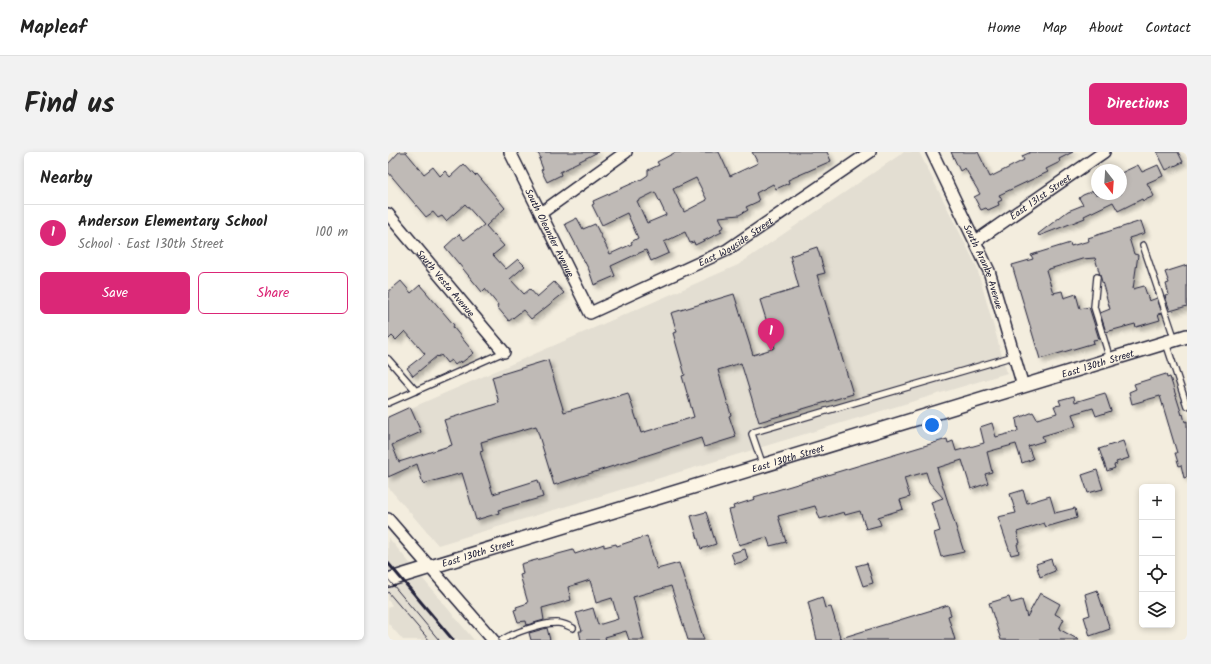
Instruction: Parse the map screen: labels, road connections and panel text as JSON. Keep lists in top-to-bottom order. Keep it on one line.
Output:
{"streets":{"street":["East 131st Street","South Oleander Avenue","East Wayside Street","South Aranbe Avenue","South Vesta Avenue","East 130th Street"]},"crossings":[["East 131st Street","South Aranbe Avenue"],["South Oleander Avenue","East Wayside Street"],["South Aranbe Avenue","East 130th Street"]],"north":"bottom","page":{"header":"Mapleaf","nav":["Home","Map","About","Contact"],"title":"Find us","buttons":["Directions",["Save","Share"]],"heading":"Nearby","list":[{"mark":"1","name":"Anderson Elementary School","note":"School · East 130th Street","value":"100 m"}],"pins":"1","map_buttons":["+","−"]}}
